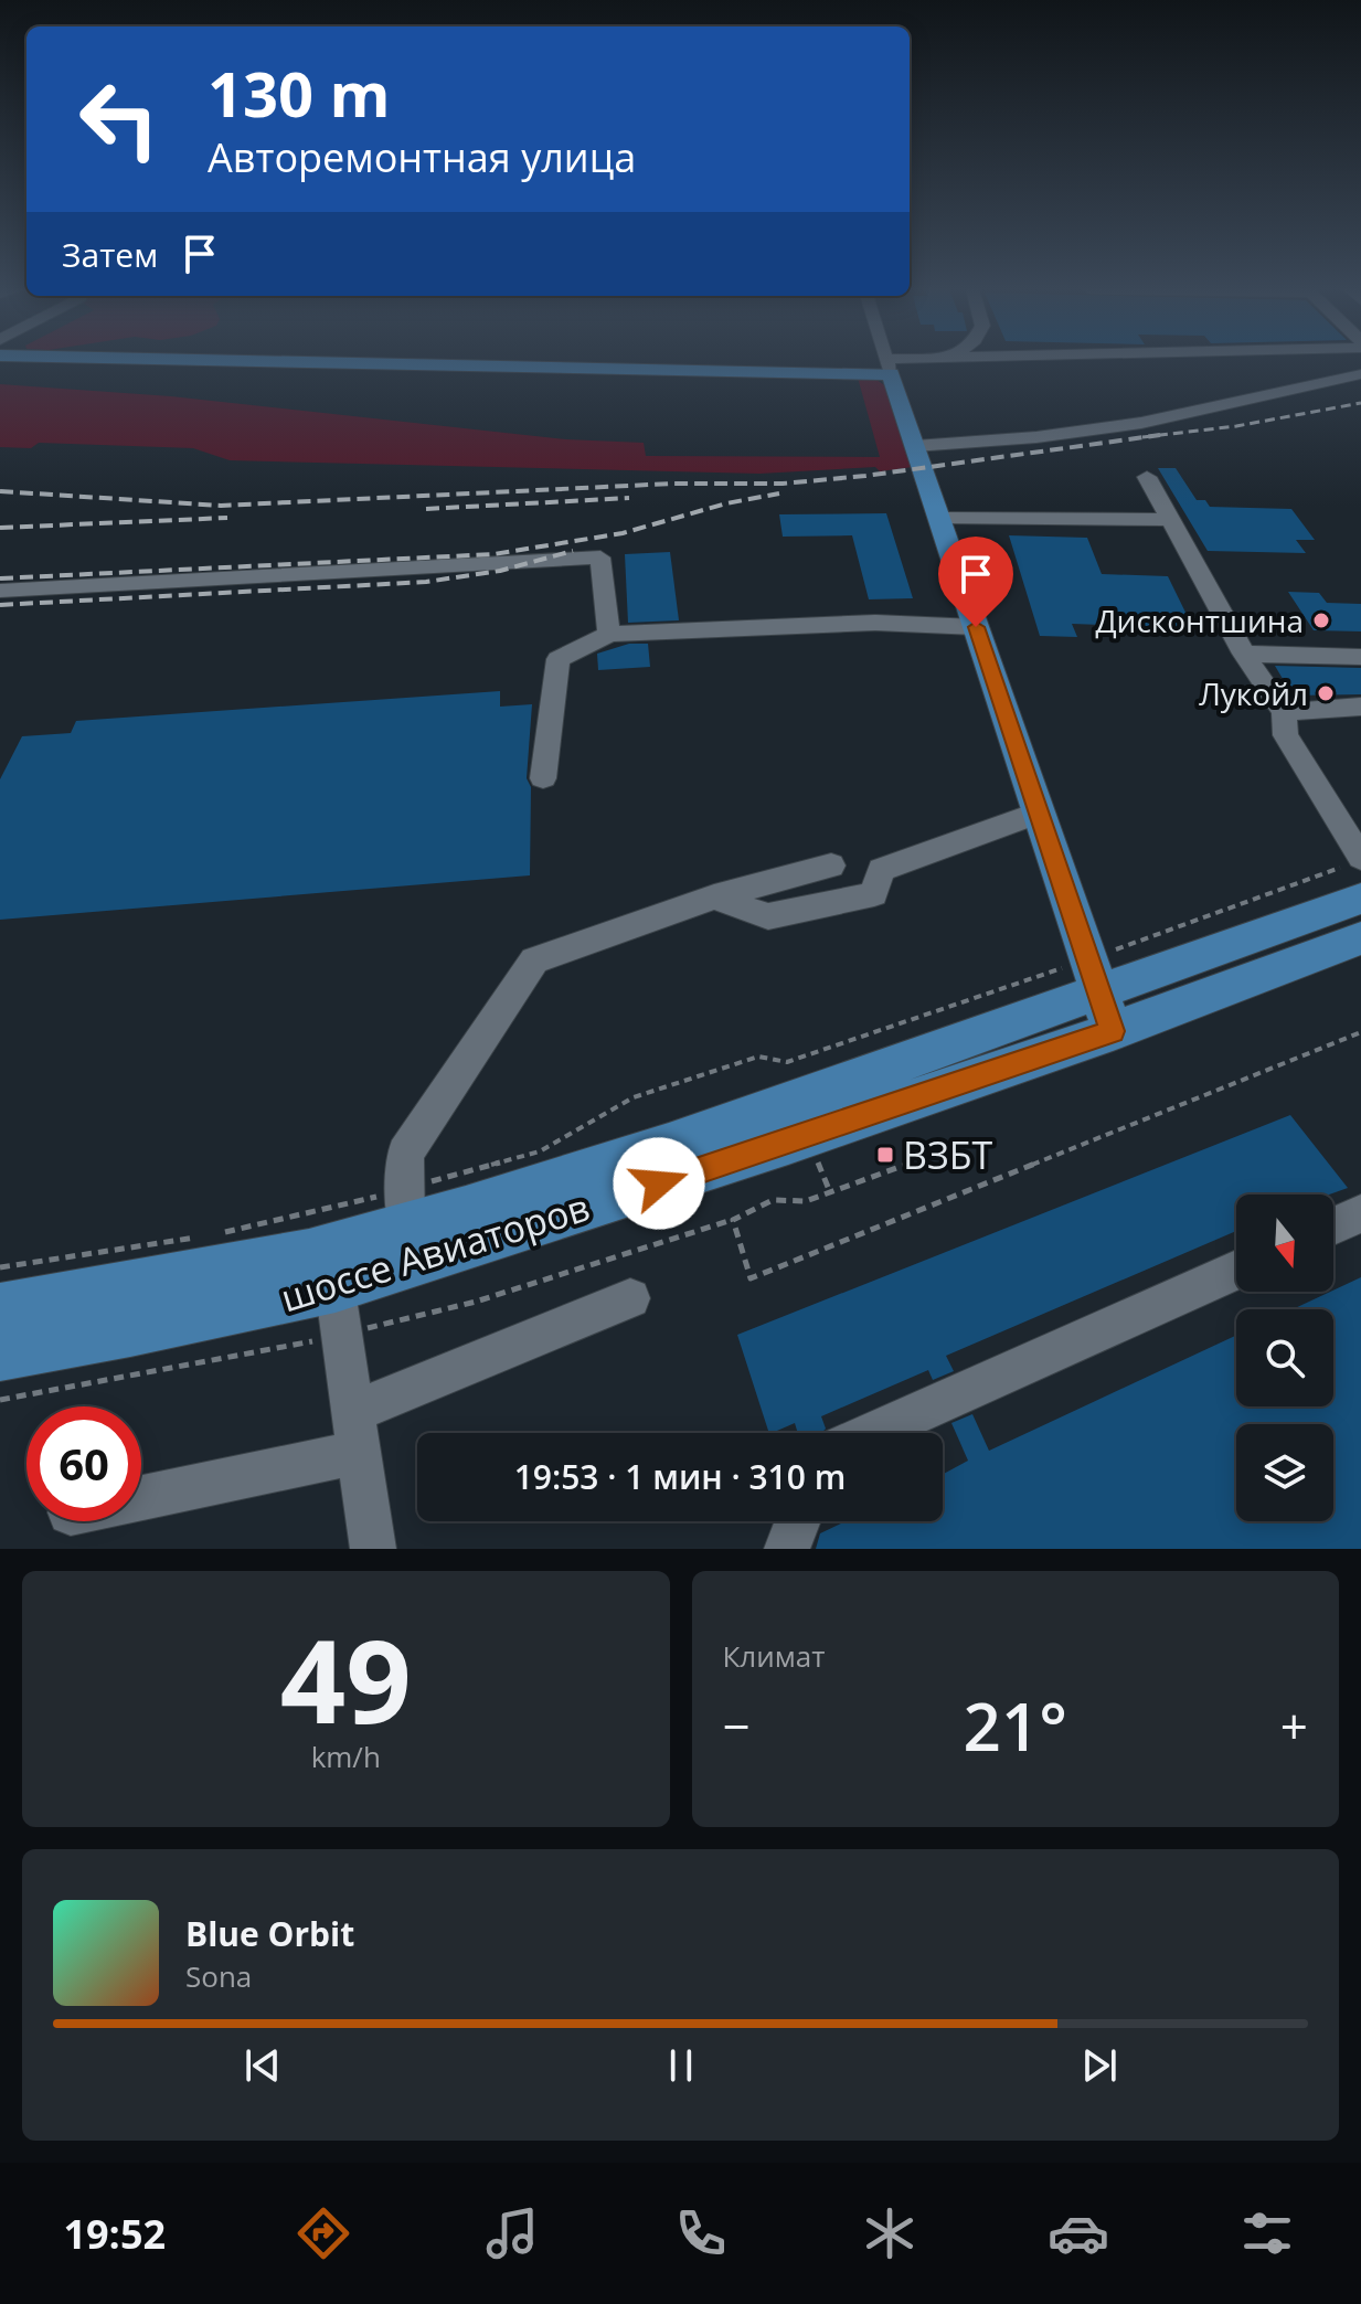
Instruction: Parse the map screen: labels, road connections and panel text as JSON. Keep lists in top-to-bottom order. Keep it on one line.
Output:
{"streets":{"main road":["шоссе Авиаторов"]},"places":{"other":["Дисконтшина","Лукойл"],"transit":["ВЗБТ"]},"north":"bottom","page":{"turn":["130 m","Авторемонтная улица"],"then":"Затем","limit":"60","trip":"19:53 · 1 мин · 310 m","tile":[["49","km/h"],"Климат"],"heat":["−","21°","+"],"song":["Blue Orbit","Sona"],"tabs":"19:52"}}
